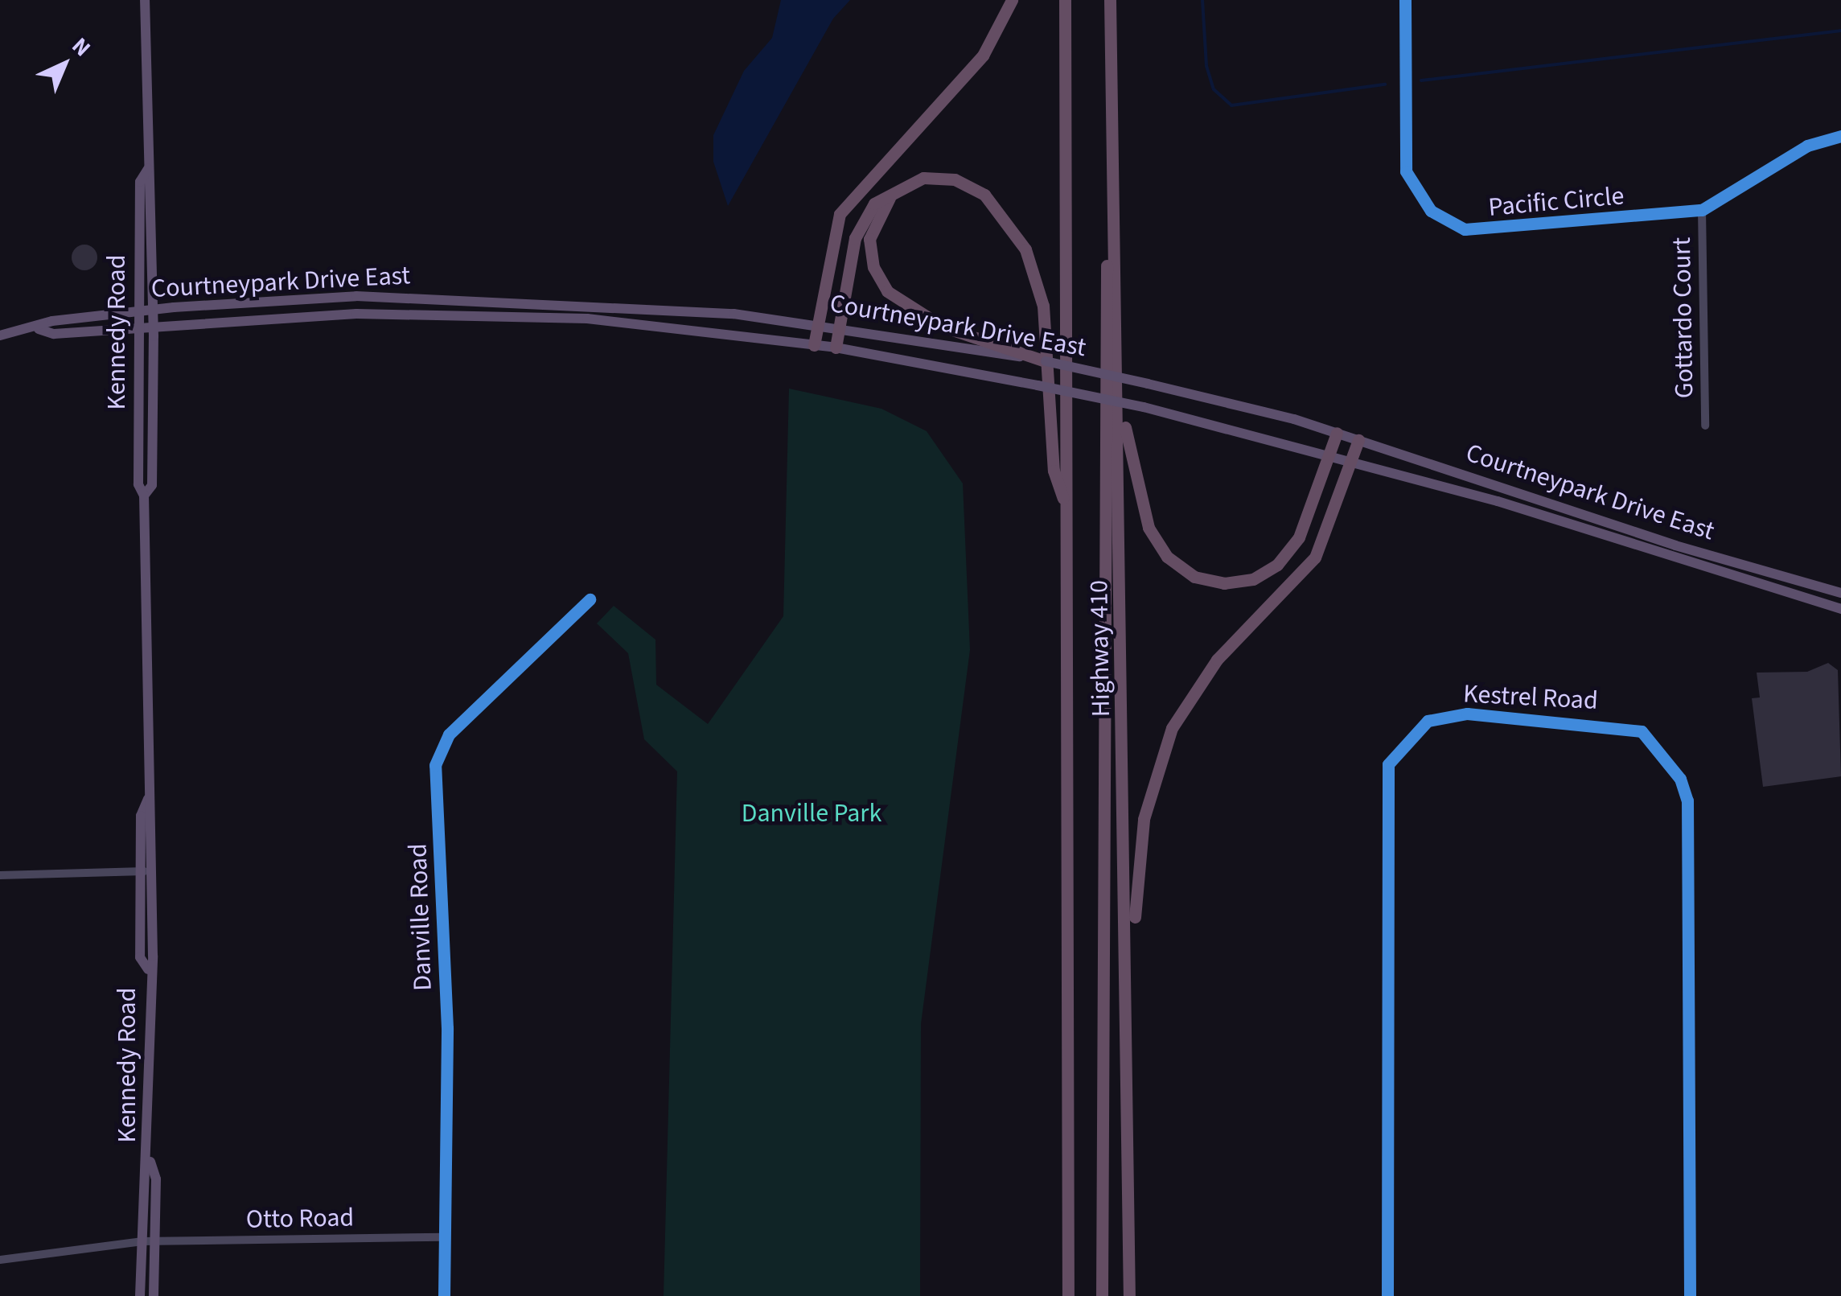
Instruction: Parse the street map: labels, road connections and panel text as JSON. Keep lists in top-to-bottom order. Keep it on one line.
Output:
{"streets":{"highway":["Highway 410"],"main road":["Courtneypark Drive East","Kennedy Road"],"street":["Pacific Circle","Gottardo Court","Kestrel Road","Danville Road","Otto Road"]},"crossings":[["Pacific Circle","Gottardo Court"],["Courtneypark Drive East","Kennedy Road"],["Kennedy Road","Otto Road"],["Danville Road","Otto Road"]],"parks":["Danville Park"],"north":"top right"}
